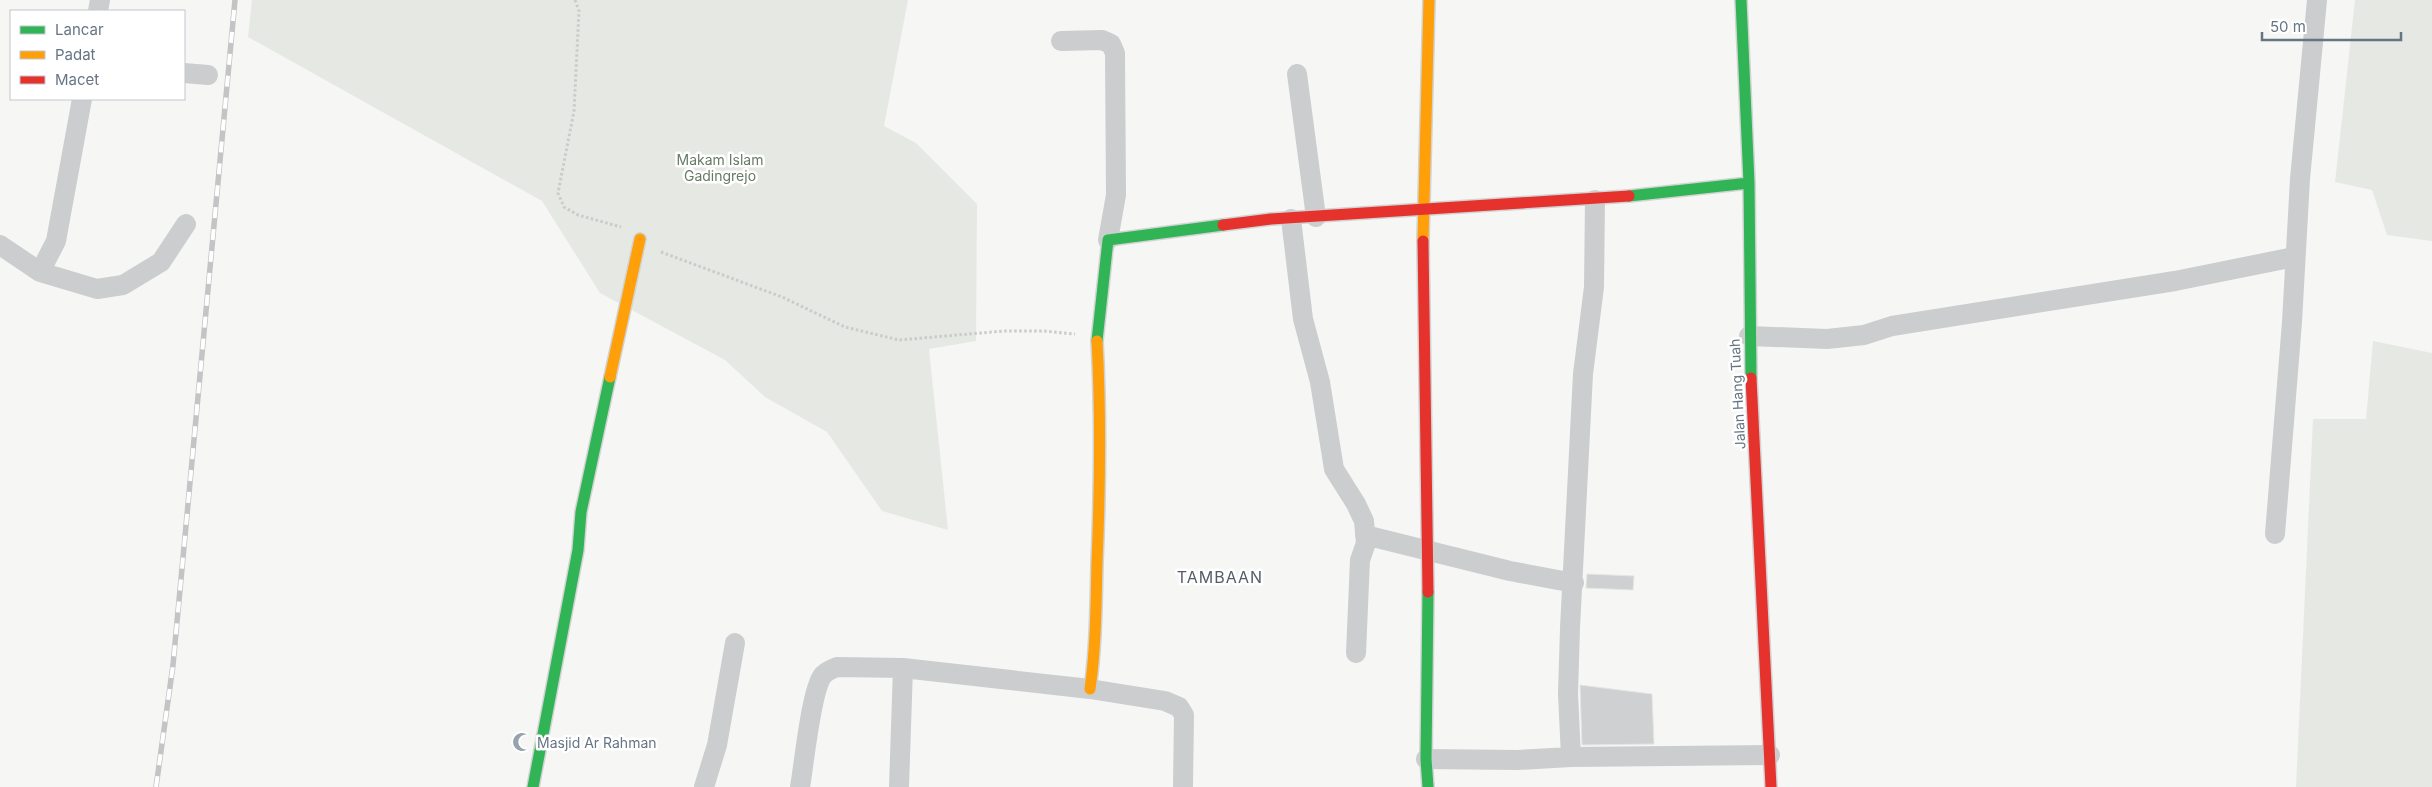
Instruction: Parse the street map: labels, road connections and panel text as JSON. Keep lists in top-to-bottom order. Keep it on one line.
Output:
{"streets":{"street":["Jalan Hang Tuah"]},"districts":["TAMBAAN"],"parks":["Makam Islam Gadingrejo"],"places":{"mosque":["Masjid Ar Rahman"]},"legend":["Lancar","Padat","Macet"],"scale_bar":"50 m"}
